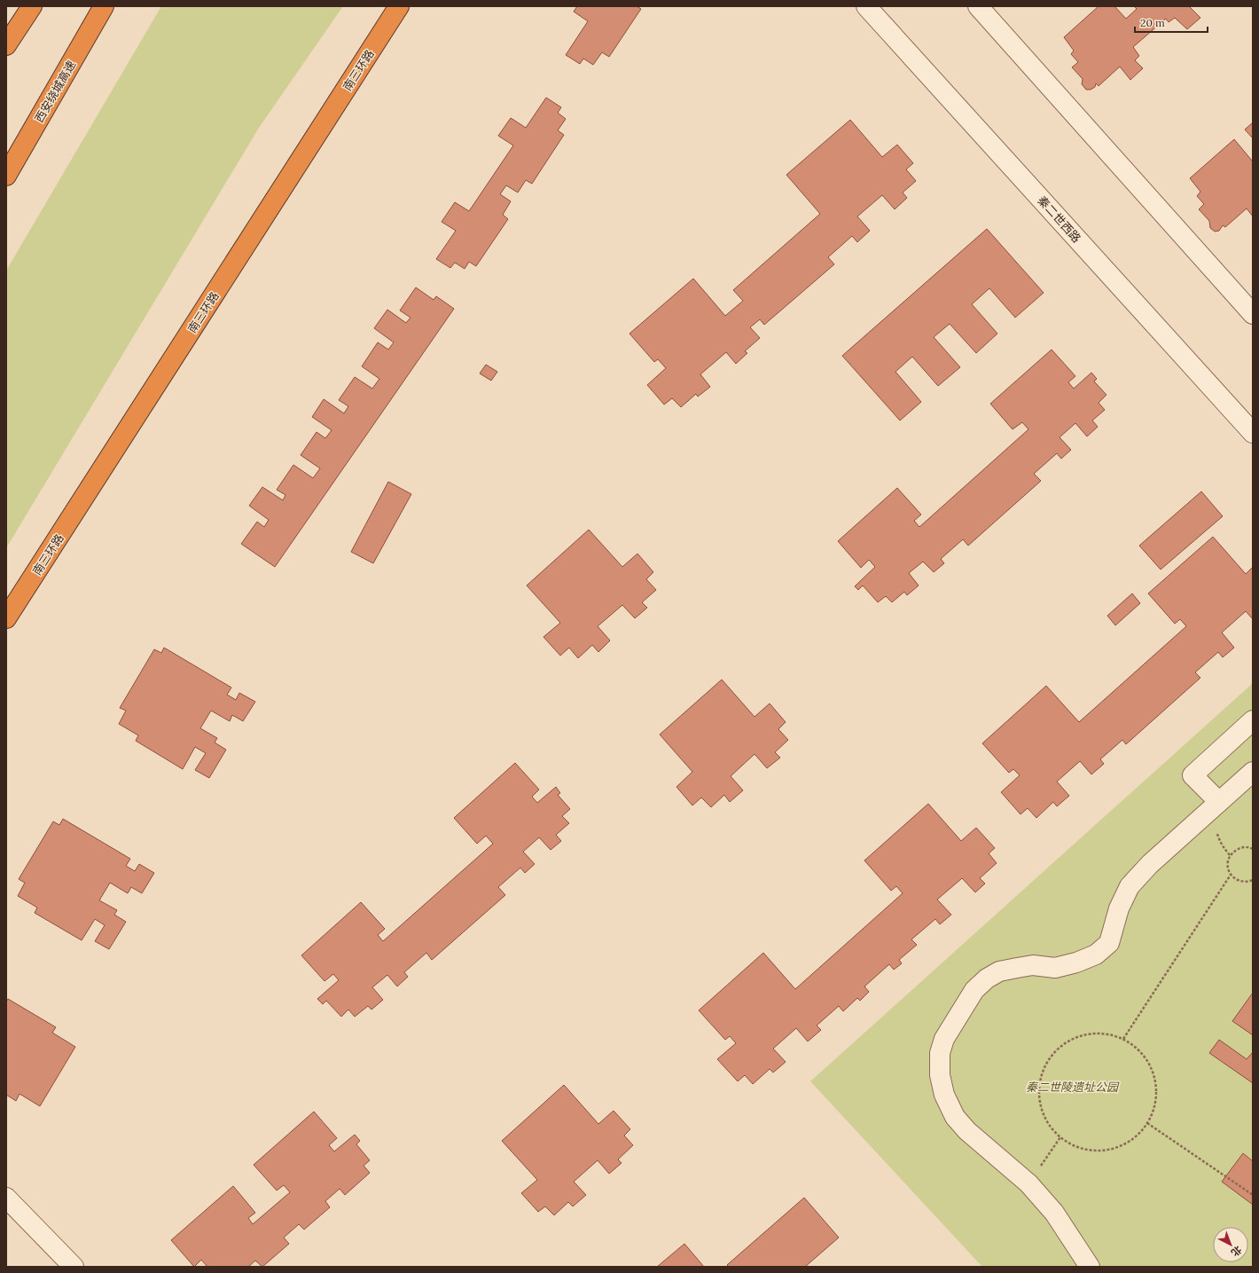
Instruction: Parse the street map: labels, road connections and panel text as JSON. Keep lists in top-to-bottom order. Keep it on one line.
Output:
{"streets":{"highway":["南三环路","西安绕城高速"],"street":["秦二世西路"]},"parks":["秦二世陵遗址公园"],"scale_bar":"20 m","north":"bottom right"}
